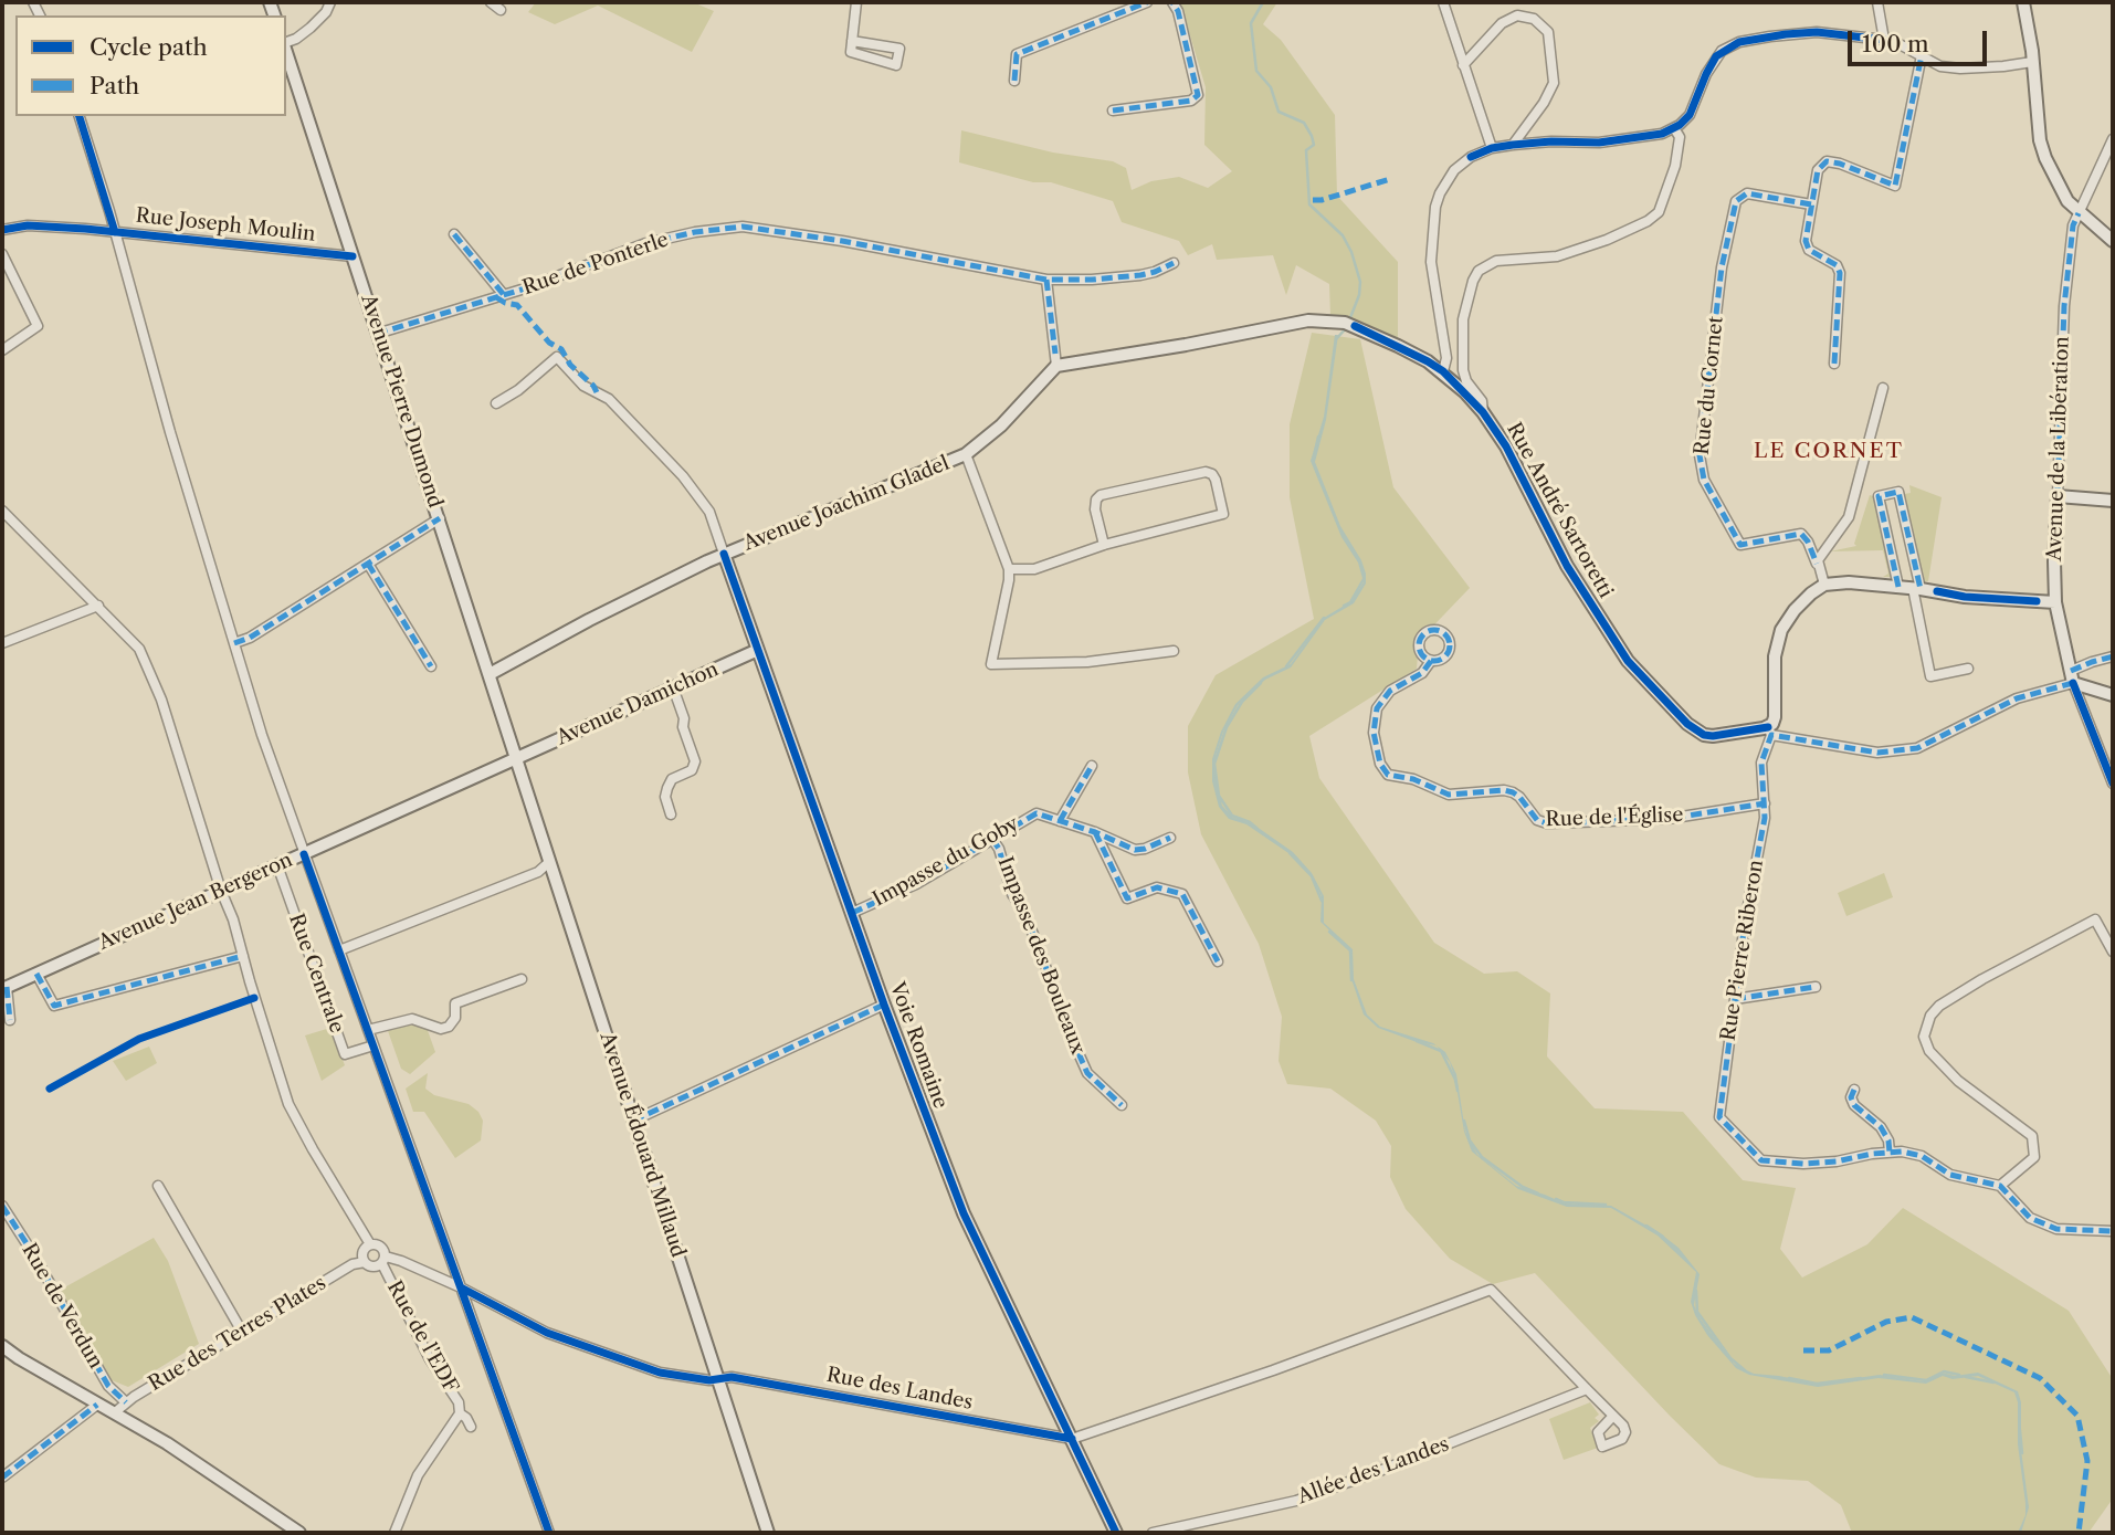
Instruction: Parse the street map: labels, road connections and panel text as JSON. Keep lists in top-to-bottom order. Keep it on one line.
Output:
{"streets":{"street":["Rue Joseph Moulin","Rue de Ponterle","Rue du Cornet","Avenue Pierre Dumond","Avenue de la Libération","Avenue Joachim Gladel","Rue André Sartoretti","Avenue Damichon","Rue de l'Église","Impasse du Goby","Avenue Jean Bergeron","Rue Pierre Riberon","Impasse des Bouleaux","Rue Centrale","Voie Romaine","Avenue Édouard Millaud","Rue de Verdun","Rue des Terres Plates","Rue de l'EDF","Rue des Landes","Allée des Landes"]},"crossings":[["Rue Joseph Moulin","Avenue Pierre Dumond"],["Rue de Ponterle","Avenue Pierre Dumond"],["Avenue Pierre Dumond","Avenue Joachim Gladel"],["Avenue Pierre Dumond","Avenue Damichon"],["Avenue Pierre Dumond","Avenue Jean Bergeron"],["Avenue Pierre Dumond","Avenue Édouard Millaud"],["Avenue Joachim Gladel","Rue André Sartoretti"],["Avenue Joachim Gladel","Voie Romaine"],["Rue André Sartoretti","Rue Pierre Riberon"],["Avenue Damichon","Avenue Jean Bergeron"],["Avenue Damichon","Voie Romaine"],["Avenue Damichon","Avenue Édouard Millaud"],["Rue de l'Église","Rue Pierre Riberon"],["Impasse du Goby","Impasse des Bouleaux"],["Impasse du Goby","Voie Romaine"],["Avenue Jean Bergeron","Rue Centrale"],["Avenue Jean Bergeron","Avenue Édouard Millaud"],["Voie Romaine","Rue des Landes"],["Avenue Édouard Millaud","Rue des Landes"],["Rue de Verdun","Rue des Terres Plates"],["Rue des Terres Plates","Rue de l'EDF"],["Rue des Terres Plates","Rue des Landes"],["Rue de l'EDF","Rue des Landes"]],"districts":["LE CORNET"],"legend":["Cycle path","Path"],"scale_bar":"100 m"}
